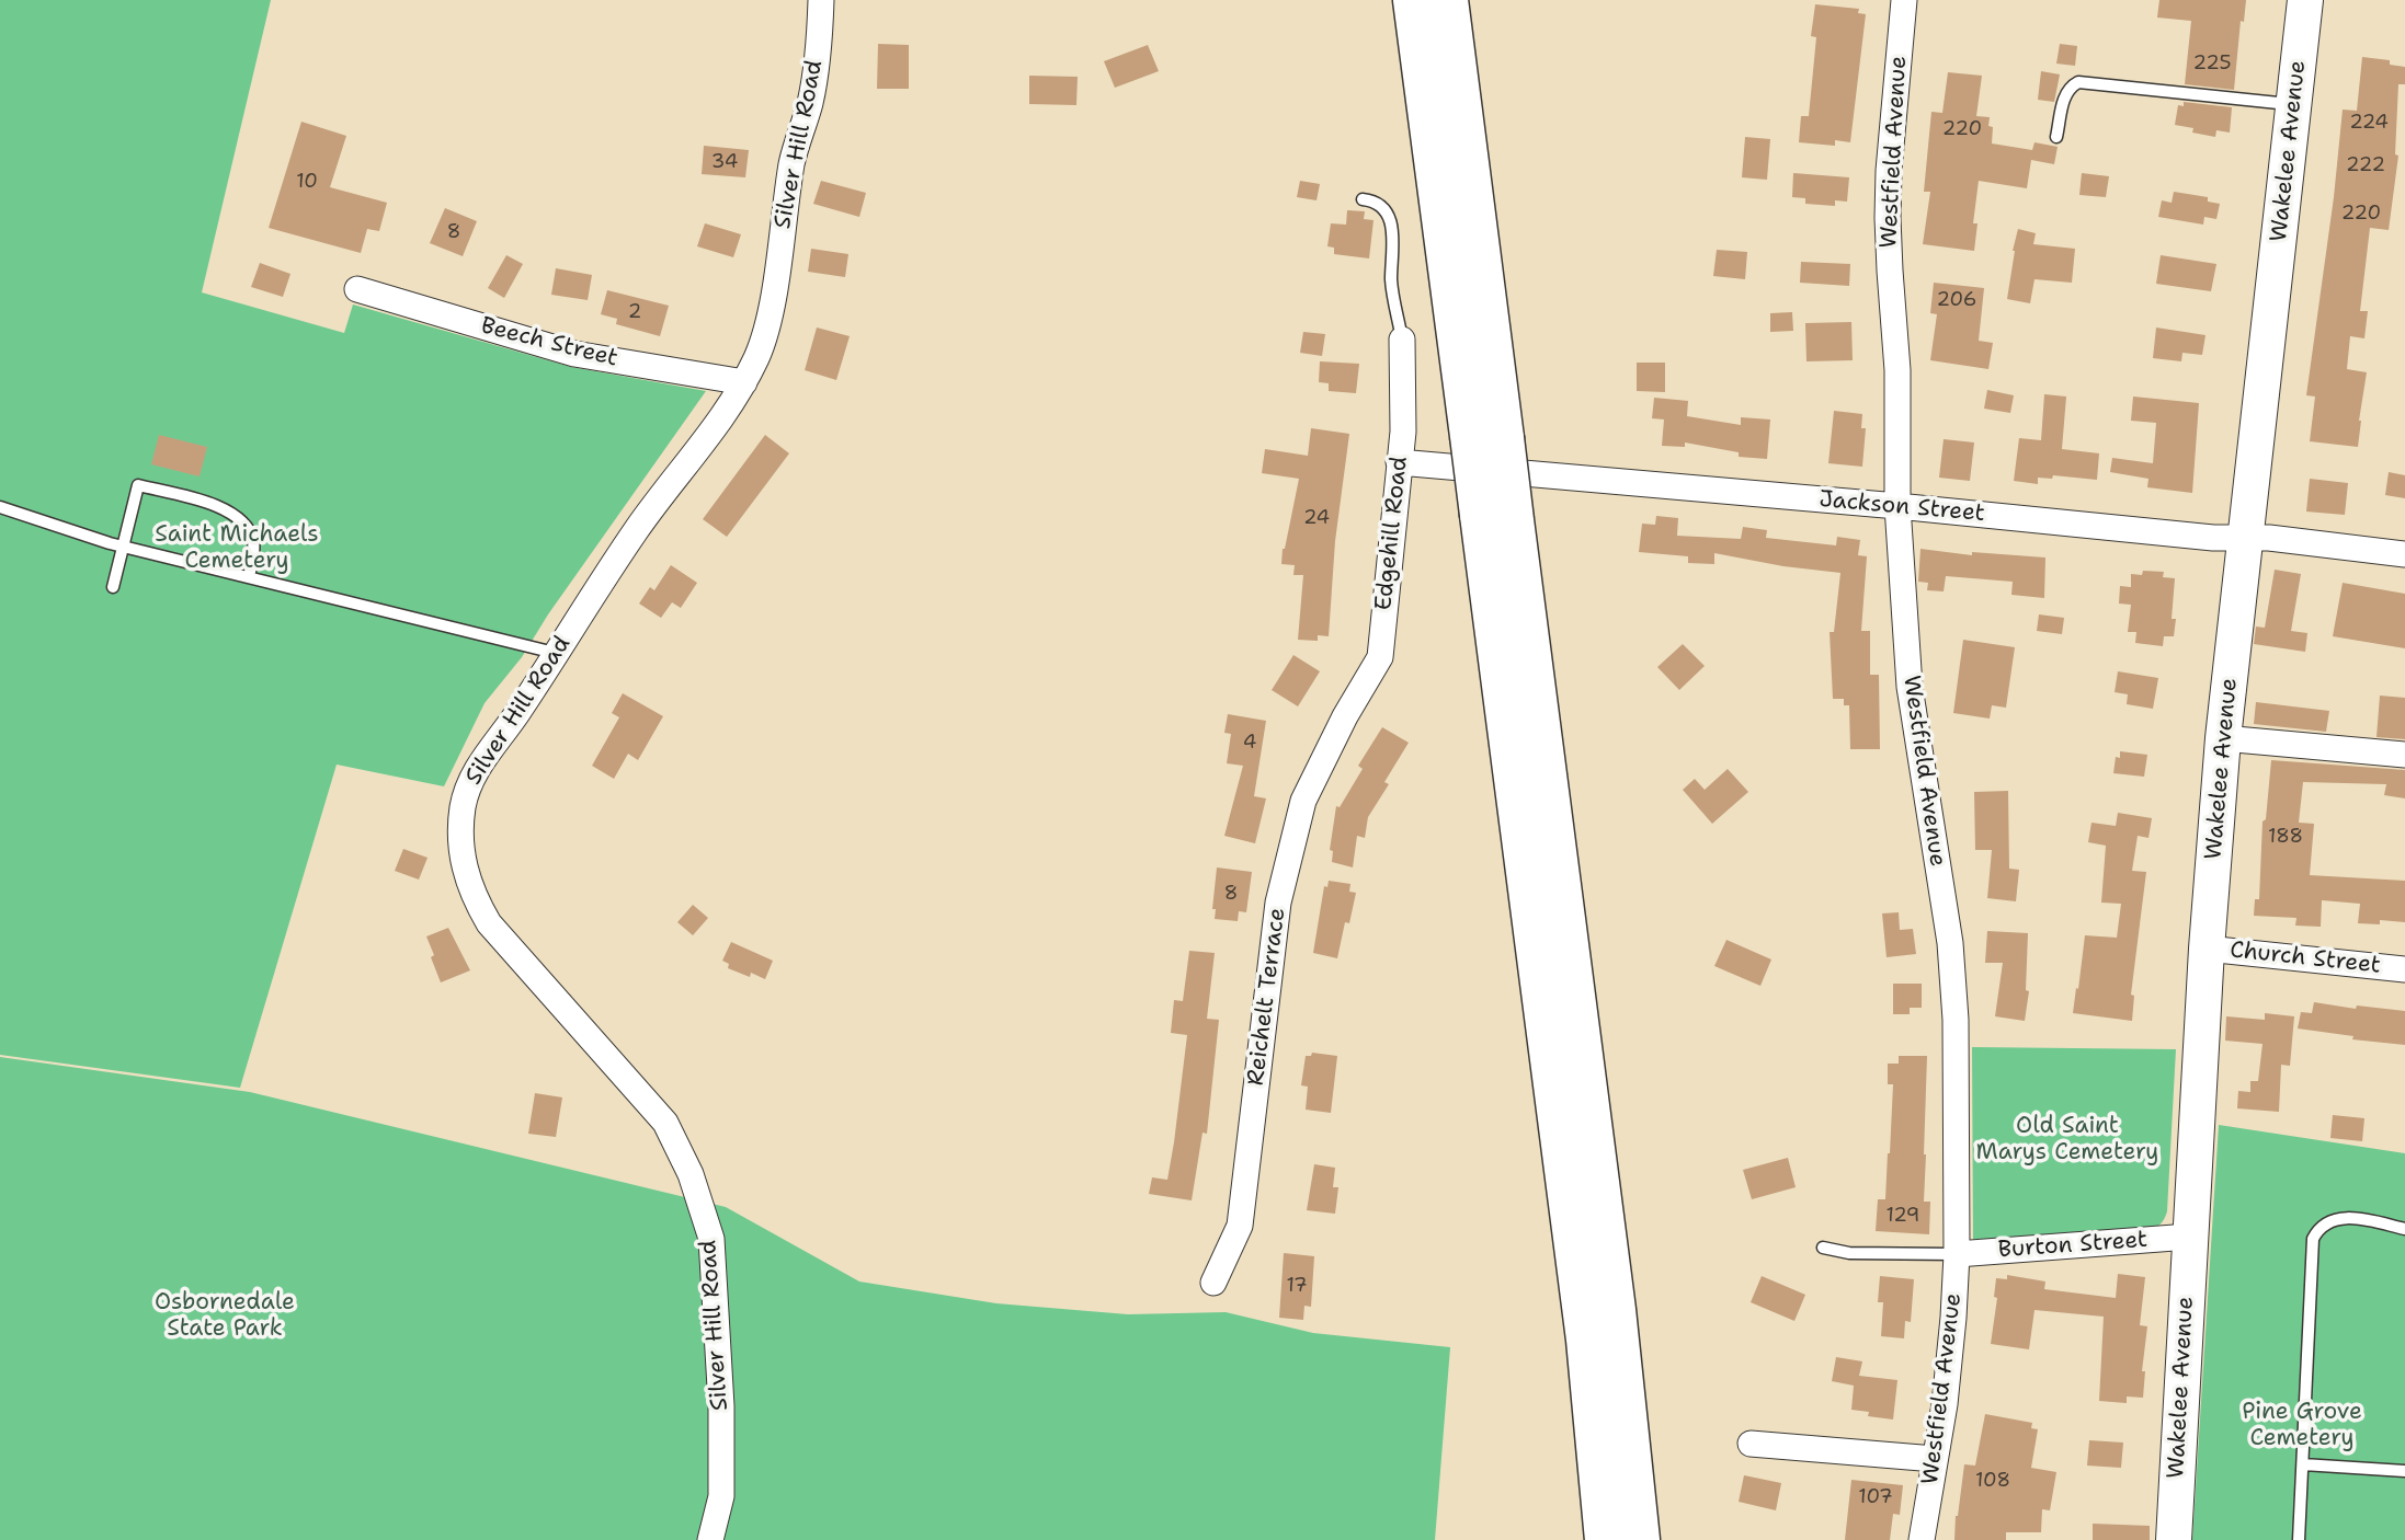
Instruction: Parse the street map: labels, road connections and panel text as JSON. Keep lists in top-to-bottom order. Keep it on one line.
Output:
{"streets":{"main road":["Wakelee Avenue"],"street":["Silver Hill Road","Westfield Avenue","Beech Street","Jackson Street","Edgehill Road","Church Street","Reichelt Terrace","Burton Street"]},"crossings":[["Silver Hill Road","Beech Street"],["Wakelee Avenue","Jackson Street"],["Wakelee Avenue","Church Street"],["Wakelee Avenue","Burton Street"],["Westfield Avenue","Jackson Street"],["Westfield Avenue","Burton Street"],["Jackson Street","Edgehill Road"],["Edgehill Road","Reichelt Terrace"]],"parks":["Saint Michaels Cemetery","Old Saint Marys Cemetery","Osbornedale State Park","Pine Grove Cemetery"],"house_numbers":["225","224","220","34","222","10","220","8","206","2","24","4","188","8","129","17","108","107"]}
